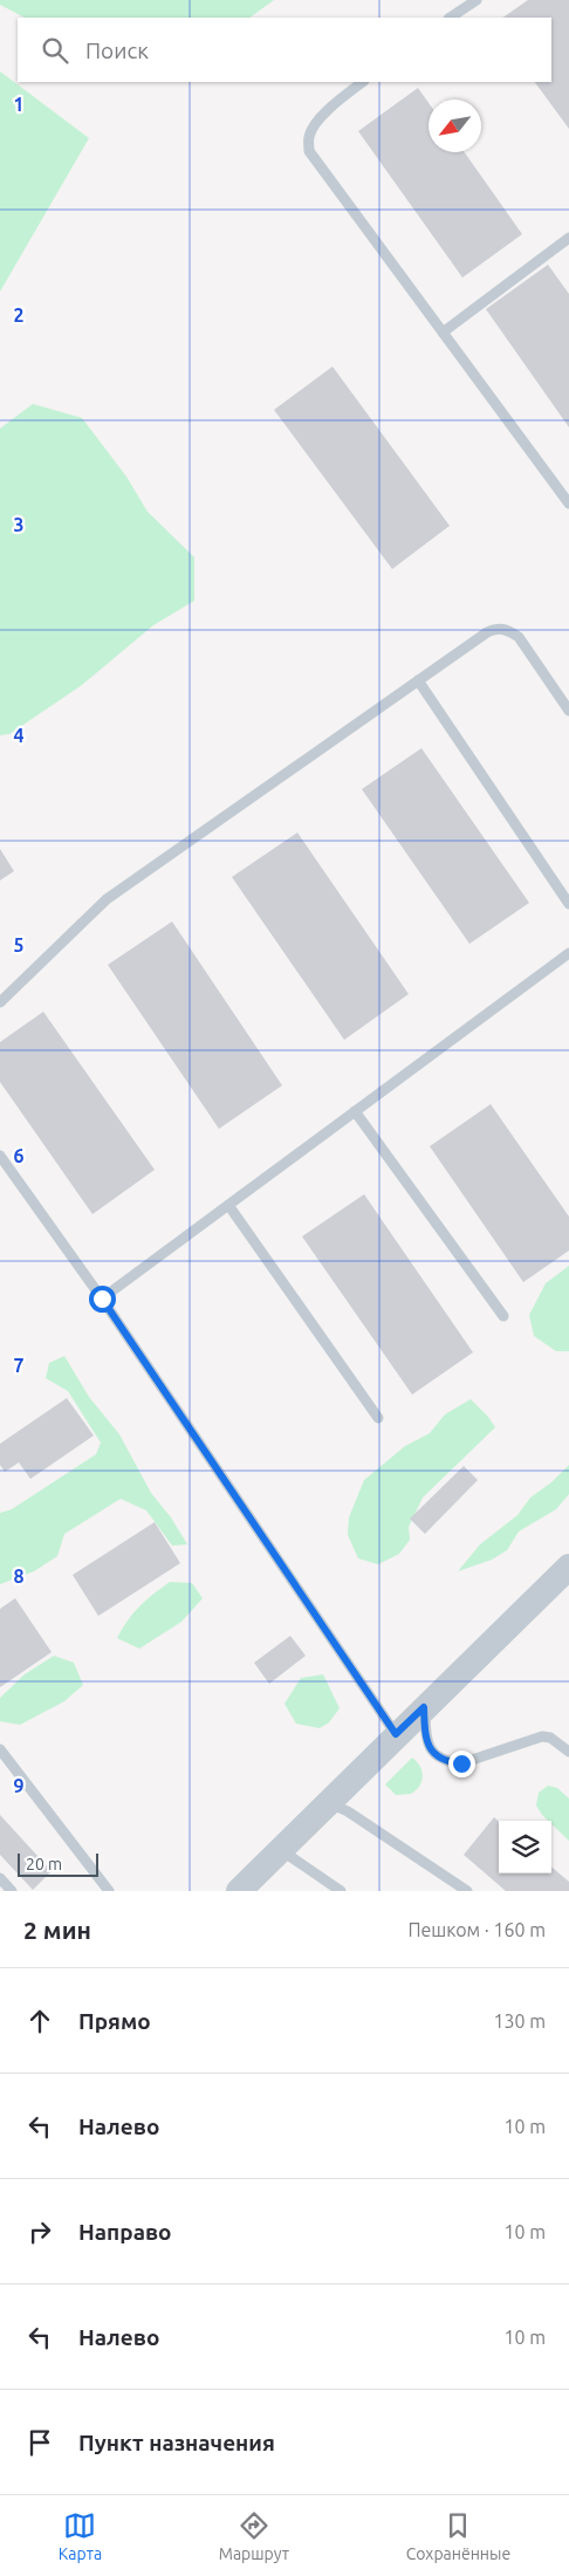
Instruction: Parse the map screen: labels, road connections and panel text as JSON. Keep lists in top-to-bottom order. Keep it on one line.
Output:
{"scale_bar":"20 m","north":"bottom left","page":{"search":"Поиск","scale":"20 m","heading":["2 мин","Пешком · 160 m"],"list":[["Прямо","130 m"],["Налево","10 m"],["Направо","10 m"],["Налево","10 m"],"Пункт назначения"],"nav":["Карта","Маршрут","Сохранённые"]},"grid":{"rows":["1","2","3","4","5","6","7","8","9"]}}
